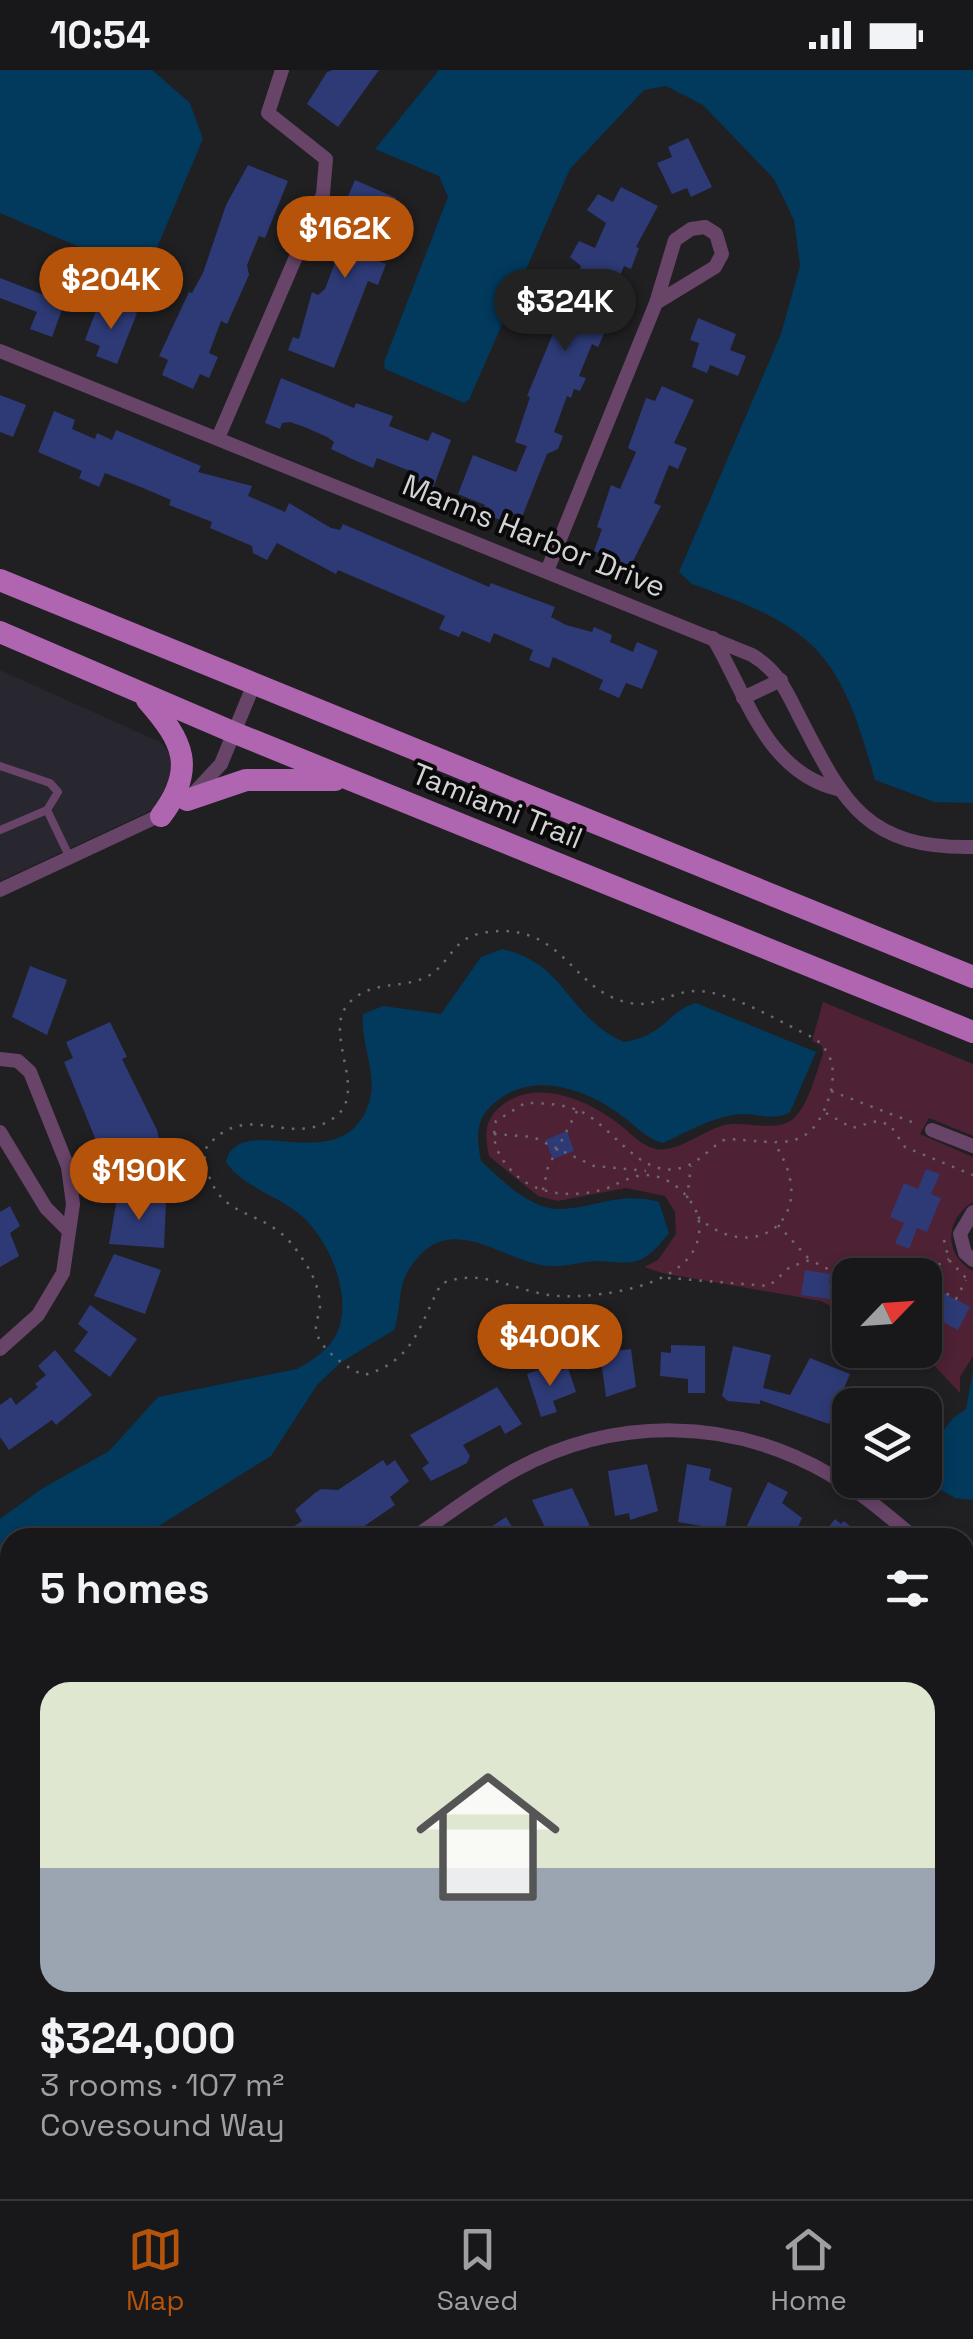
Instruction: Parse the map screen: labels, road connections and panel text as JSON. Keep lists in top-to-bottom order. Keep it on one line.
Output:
{"streets":{"main road":["Tamiami Trail"],"street":["Manns Harbor Drive"]},"north":"top right","page":{"status":"10:54","price":["$162K","$204K","$324K","$190K","$400K"],"heading":"5 homes","list":[{"name":"$324,000","note":"3 rooms · 107 m² · Covesound Way"}],"tabs":["Map","Saved","Home"]}}
